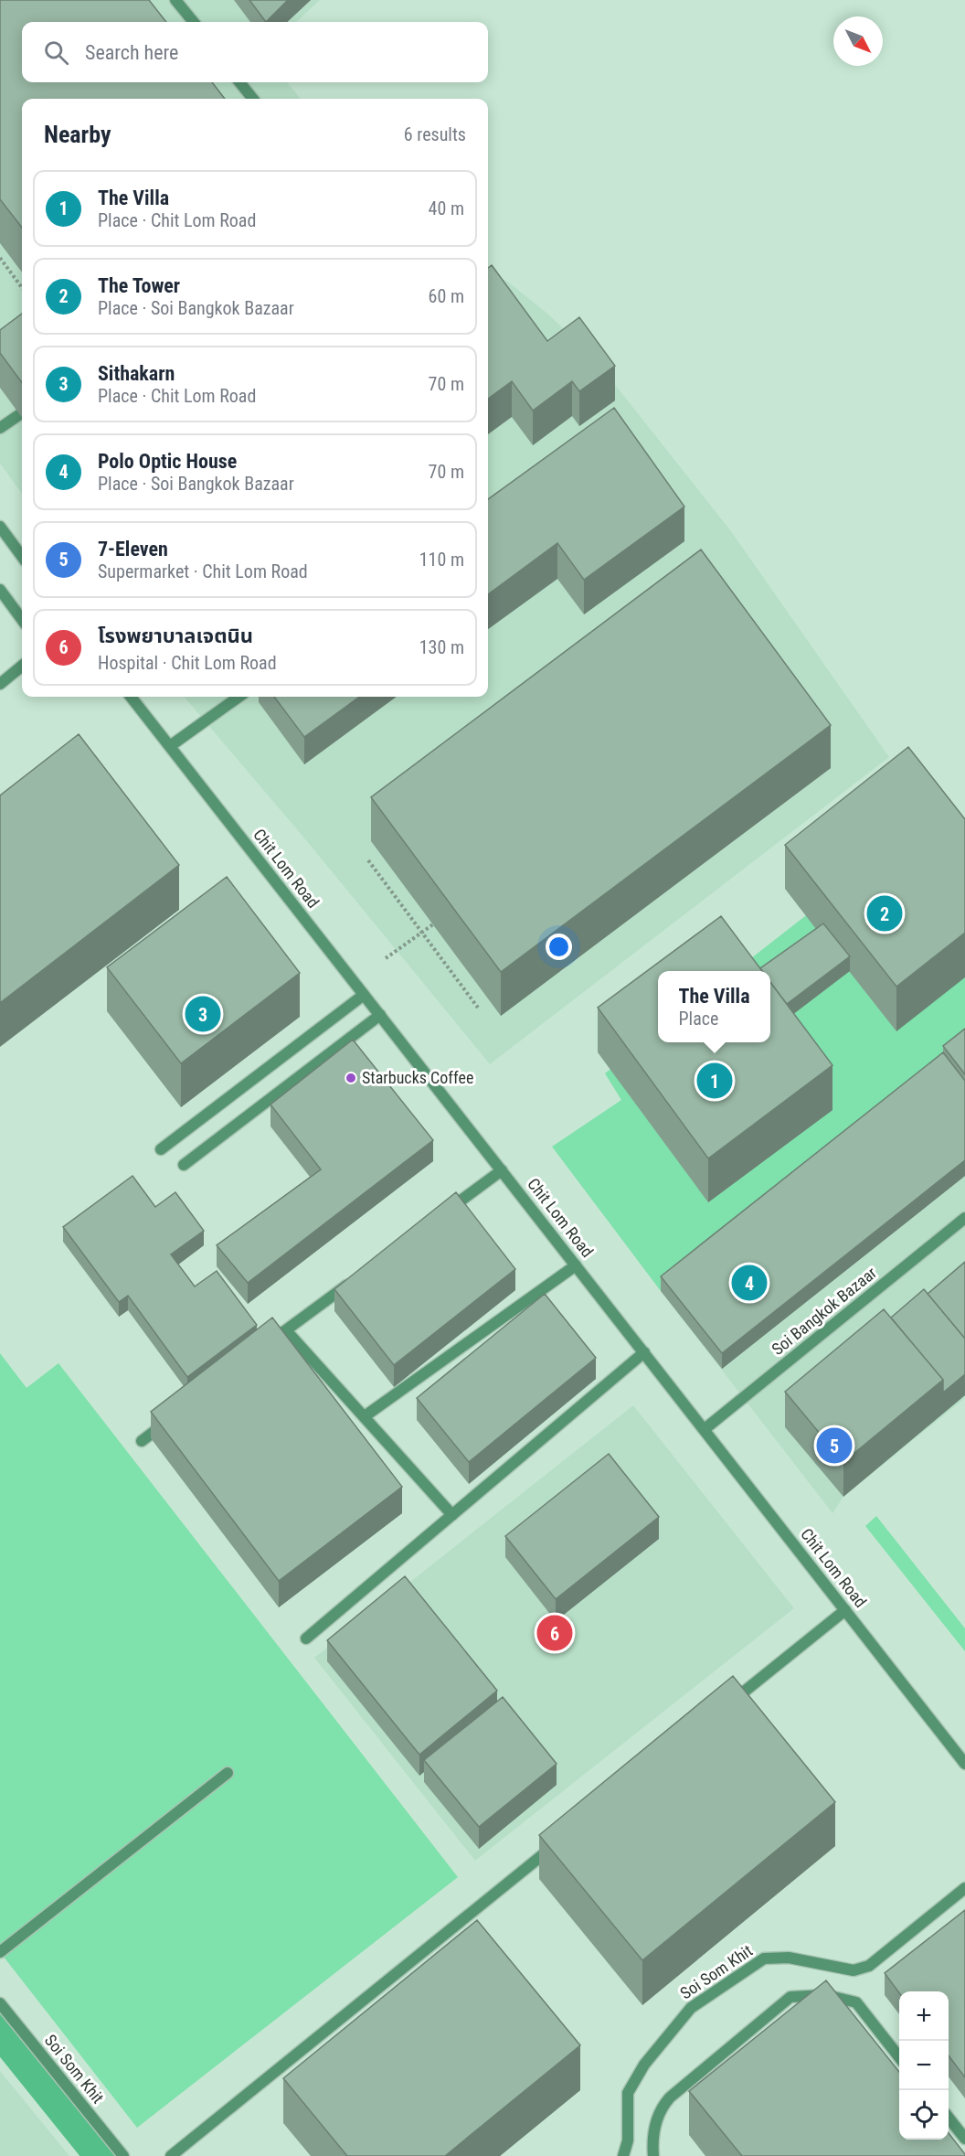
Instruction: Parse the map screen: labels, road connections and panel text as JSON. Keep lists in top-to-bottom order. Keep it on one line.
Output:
{"streets":{"street":["Chit Lom Road","Soi Bangkok Bazaar","Soi Som Khit"]},"crossings":[["Chit Lom Road","Soi Bangkok Bazaar"]],"places":["Starbucks Coffee"],"north":"bottom right","page":{"search":"Search here","heading":["Nearby","6 results"],"list":[{"mark":"1","name":"The Villa","note":"Place · Chit Lom Road","value":"40 m"},{"mark":"2","name":"The Tower","note":"Place · Soi Bangkok Bazaar","value":"60 m"},{"mark":"3","name":"Sithakarn","note":"Place · Chit Lom Road","value":"70 m"},{"mark":"4","name":"Polo Optic House","note":"Place · Soi Bangkok Bazaar","value":"70 m"},{"mark":"5","name":"7-Eleven","note":"Supermarket · Chit Lom Road","value":"110 m"},{"mark":"6","name":"โรงพยาบาลเจตนิน","note":"Hospital · Chit Lom Road","value":"130 m"}],"pins":["2","3","1","4","5","6"],"popup":["The Villa","Place"],"map_buttons":["+","−"]}}
